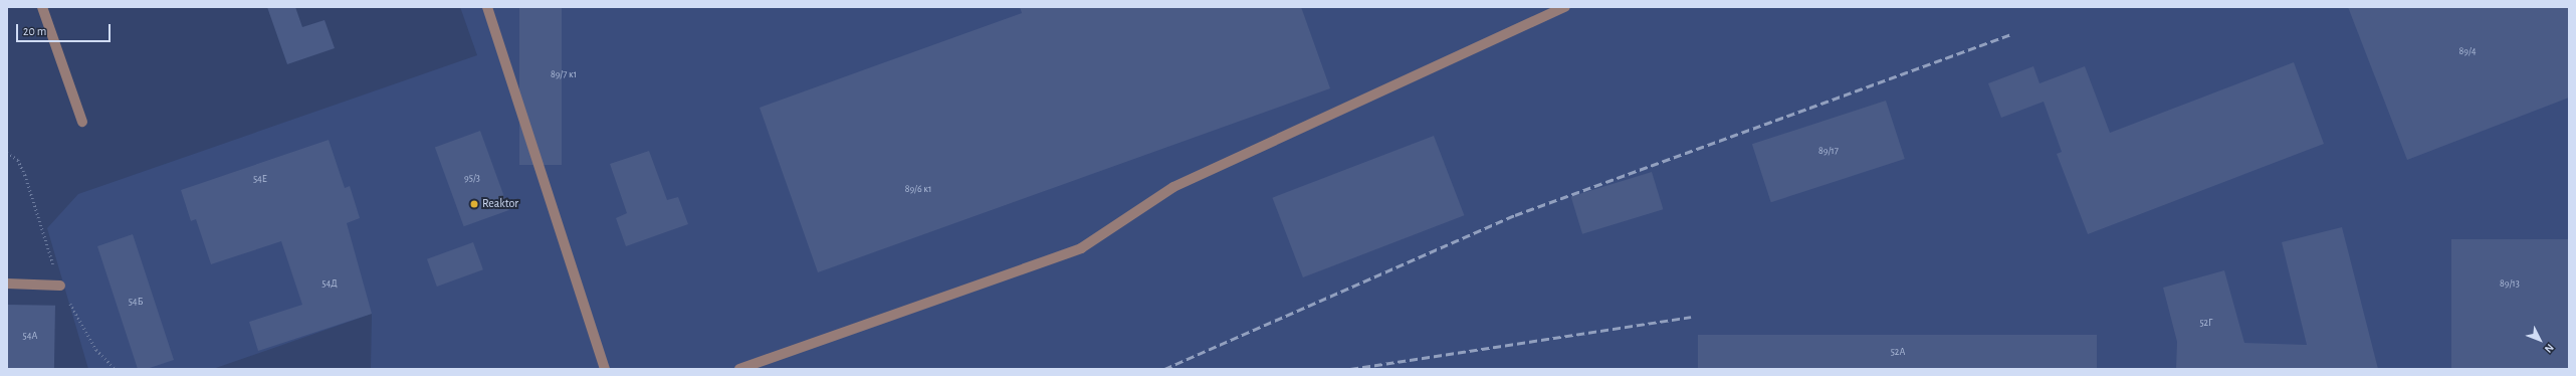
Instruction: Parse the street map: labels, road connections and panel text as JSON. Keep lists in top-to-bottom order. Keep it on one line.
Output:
{"places":["Reaktor"],"house_numbers":["89/4","89/7 к1","89/17","95/3","54Е","89/6 к1","54Д","89/13","54Б","52Г","54А","52А"],"scale_bar":"20 m","north":"bottom right"}
